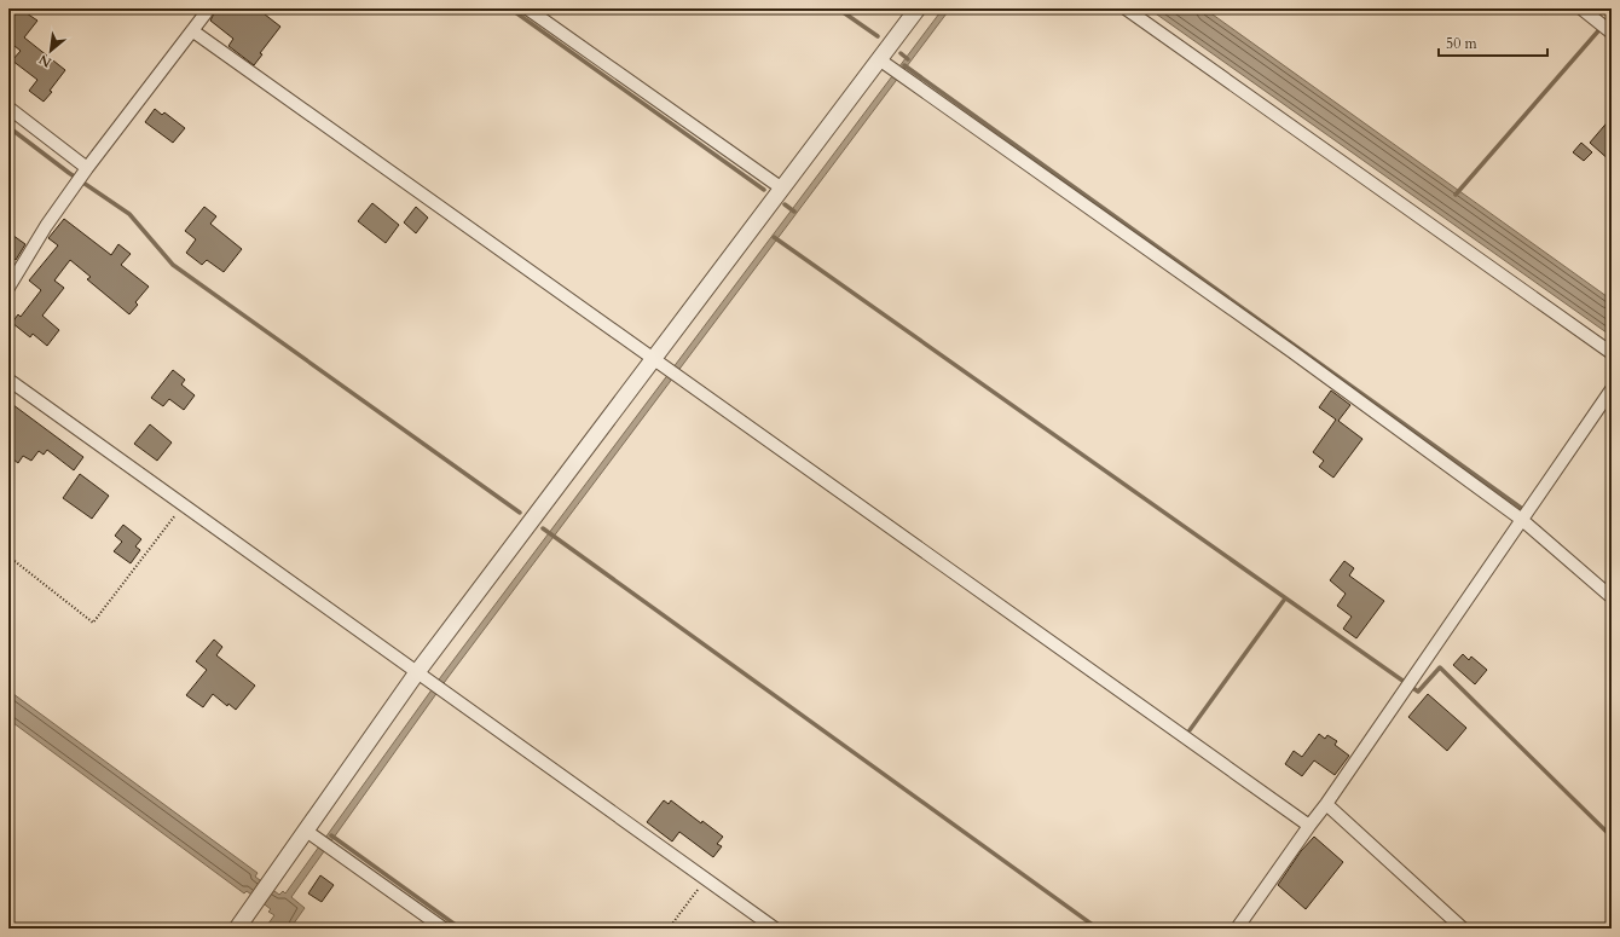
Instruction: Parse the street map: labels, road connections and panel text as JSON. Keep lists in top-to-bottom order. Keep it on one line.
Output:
{"scale_bar":"50 m","north":"bottom left"}
